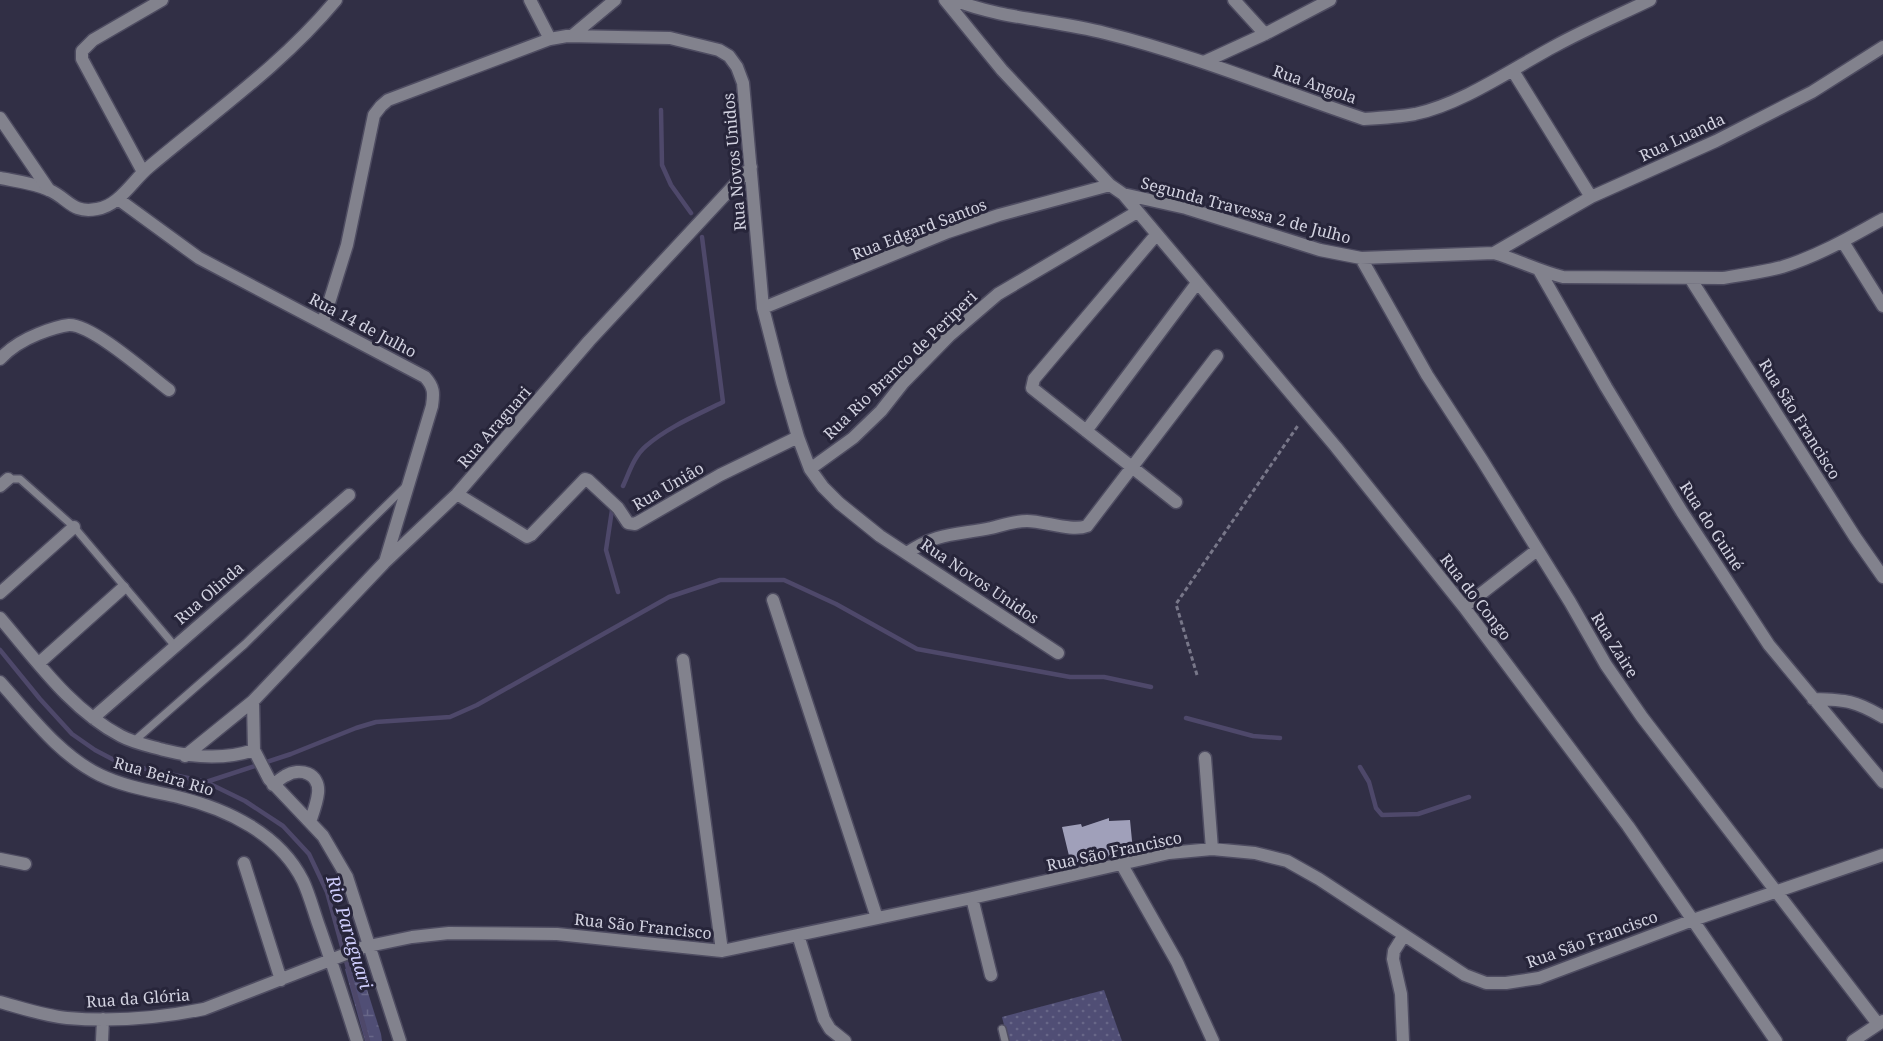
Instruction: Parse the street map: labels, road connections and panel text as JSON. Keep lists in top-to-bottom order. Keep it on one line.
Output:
{"streets":{"street":["Rua Angola","Rua Luanda","Rua Novos Unidos","Segunda Travessa 2 de Julho","Rua Edgard Santos","Rua 14 de Julho","Rua Rio Branco de Periperi","Rua São Francisco","Rua Araguari","Rua Uniâo","Rua do Guiné","Rua Olinda","Rua do Congo","Rua Zaire","Rua Beira Rio","Rua da Glória"]},"crossings":[["Rua Luanda","Segunda Travessa 2 de Julho"],["Rua Novos Unidos","Rua Edgard Santos"],["Rua Novos Unidos","Rua 14 de Julho"],["Rua Novos Unidos","Rua Rio Branco de Periperi"],["Rua Novos Unidos","Rua Araguari"],["Rua Novos Unidos","Rua Uniâo"],["Segunda Travessa 2 de Julho","Rua São Francisco"],["Segunda Travessa 2 de Julho","Rua do Guiné"],["Segunda Travessa 2 de Julho","Rua do Congo"],["Segunda Travessa 2 de Julho","Rua Zaire"],["Rua 14 de Julho","Rua Araguari"],["Rua Rio Branco de Periperi","Rua do Congo"],["Rua São Francisco","Rua do Congo"],["Rua São Francisco","Rua Zaire"],["Rua São Francisco","Rua Beira Rio"],["Rua São Francisco","Rua da Glória"],["Rua Araguari","Rua Uniâo"],["Rua Araguari","Rua Beira Rio"],["Rua Olinda","Rua Beira Rio"],["Rua Beira Rio","Rua da Glória"]],"water":["Rio Paraguari"]}
